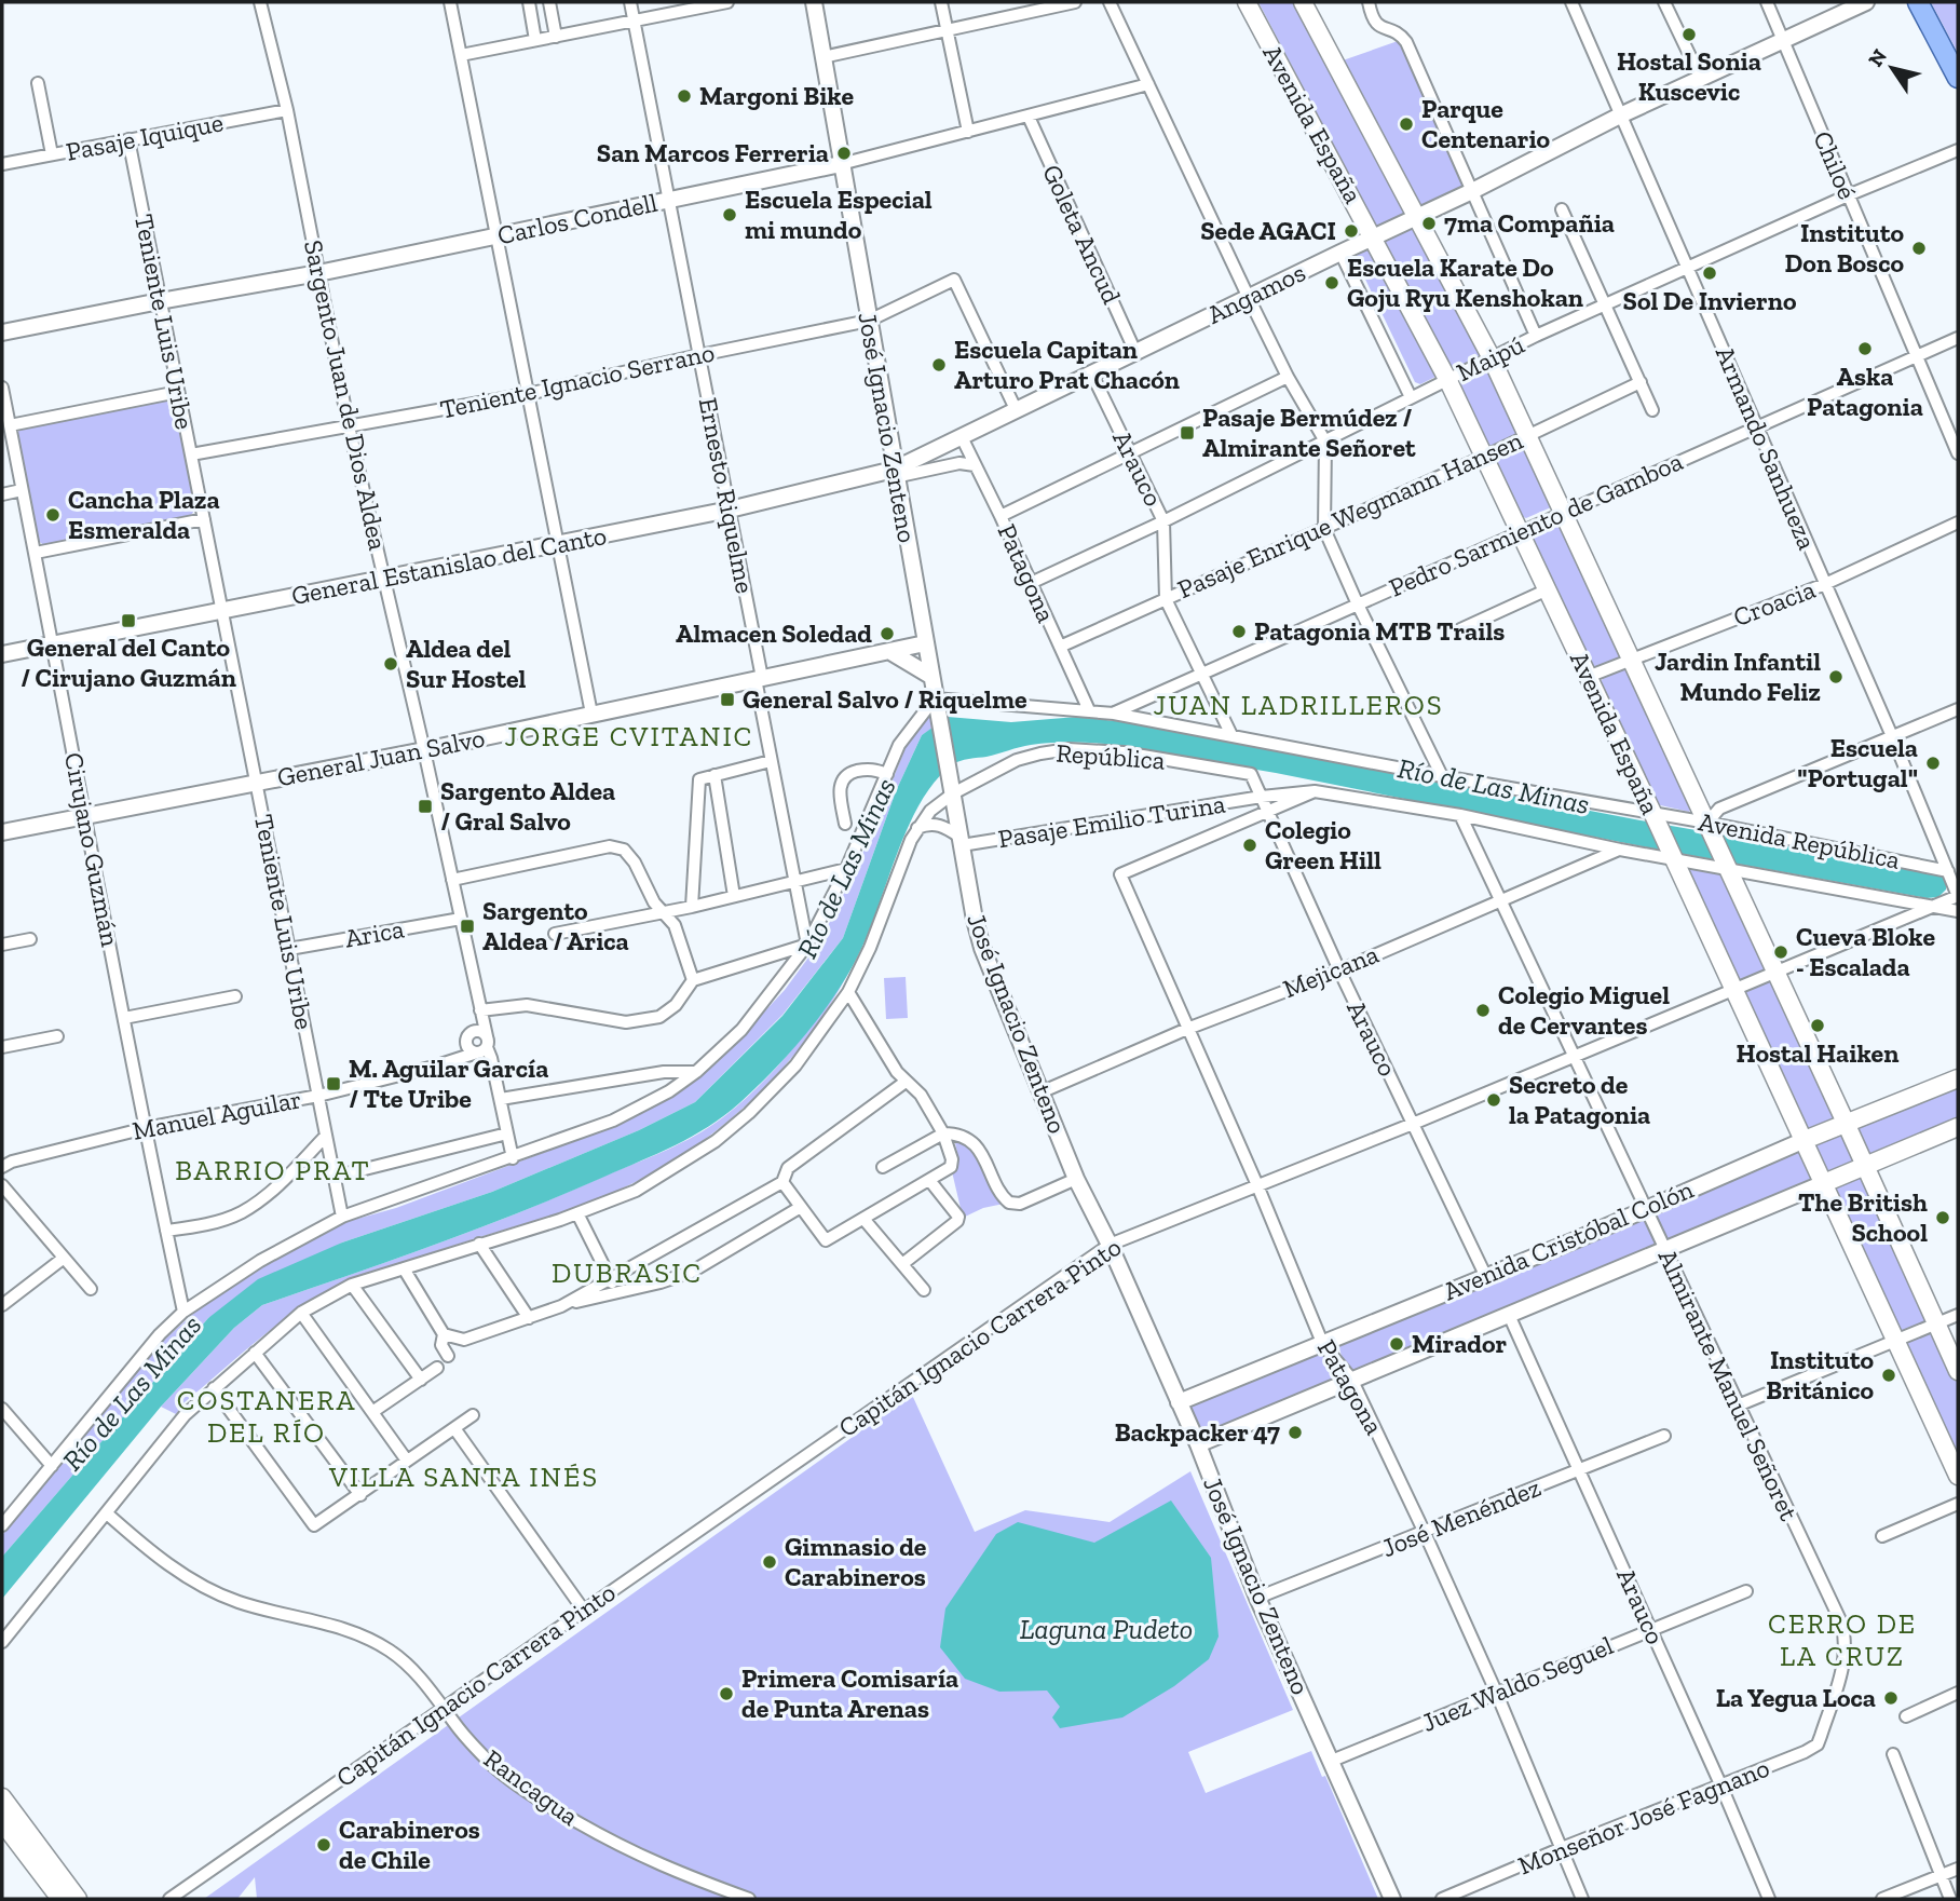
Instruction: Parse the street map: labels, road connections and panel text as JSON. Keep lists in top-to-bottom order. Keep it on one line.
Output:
{"streets":{"main road":["Avenida España","Avenida Cristóbal Colón"],"street":["Pasaje Iquique","Chiloé","Carlos Condell","Goleta Ancud","Angamos","Teniente Luis Uribe","Maipú","Teniente Ignacio Serrano","Sargento Juan de Dios Aldea","José Ignacio Zenteno","Armando Sanhueza","Arauco","Ernesto Riquelme","Pasaje Enrique Wegmann Hansen","Pedro Sarmiento de Gamboa","General Estanislao del Canto","Patagona","Croacia","República","General Juan Salvo","Pasaje Emilio Turina","Avenida República","Cirujano Guzmán","Arica","Mejicana","Manuel Aguilar","Capitán Ignacio Carrera Pinto","Almirante Manuel Señoret","José Menéndez","Juez Waldo Seguel","Rancagua","Monseñor José Fagnano"]},"crossings":[["Avenida España","Angamos"],["Avenida España","Maipú"],["Avenida España","Pasaje Enrique Wegmann Hansen"],["Avenida España","Pedro Sarmiento de Gamboa"],["Avenida España","Croacia"],["Avenida España","Avenida República"],["Avenida España","Avenida Cristóbal Colón"],["Avenida España","Capitán Ignacio Carrera Pinto"],["Pasaje Iquique","Teniente Luis Uribe"],["Pasaje Iquique","Sargento Juan de Dios Aldea"],["Chiloé","Angamos"],["Chiloé","Maipú"],["Chiloé","Pedro Sarmiento de Gamboa"],["Carlos Condell","Goleta Ancud"],["Carlos Condell","Teniente Luis Uribe"],["Carlos Condell","Sargento Juan de Dios Aldea"],["Carlos Condell","José Ignacio Zenteno"],["Carlos Condell","Ernesto Riquelme"],["Goleta Ancud","Angamos"],["Angamos","Teniente Ignacio Serrano"],["Angamos","José Ignacio Zenteno"],["Angamos","Armando Sanhueza"],["Angamos","Arauco"],["Angamos","General Estanislao del Canto"],["Angamos","Patagona"],["Teniente Luis Uribe","Teniente Ignacio Serrano"],["Teniente Luis Uribe","General Estanislao del Canto"],["Teniente Luis Uribe","General Juan Salvo"],["Teniente Luis Uribe","Arica"],["Teniente Luis Uribe","Manuel Aguilar"],["Maipú","Armando Sanhueza"],["Maipú","Arauco"],["Maipú","Patagona"],["Teniente Ignacio Serrano","Sargento Juan de Dios Aldea"],["Teniente Ignacio Serrano","José Ignacio Zenteno"],["Teniente Ignacio Serrano","Ernesto Riquelme"],["Sargento Juan de Dios Aldea","General Estanislao del Canto"],["Sargento Juan de Dios Aldea","General Juan Salvo"],["Sargento Juan de Dios Aldea","Arica"],["Sargento Juan de Dios Aldea","Manuel Aguilar"],["José Ignacio Zenteno","General Estanislao del Canto"],["José Ignacio Zenteno","República"],["José Ignacio Zenteno","General Juan Salvo"],["José Ignacio Zenteno","Pasaje Emilio Turina"],["José Ignacio Zenteno","Avenida República"],["José Ignacio Zenteno","Mejicana"],["José Ignacio Zenteno","Avenida Cristóbal Colón"],["José Ignacio Zenteno","Capitán Ignacio Carrera Pinto"],["José Ignacio Zenteno","José Menéndez"],["José Ignacio Zenteno","Juez Waldo Seguel"],["Armando Sanhueza","Pedro Sarmiento de Gamboa"],["Armando Sanhueza","Croacia"],["Armando Sanhueza","Avenida República"],["Armando Sanhueza","Capitán Ignacio Carrera Pinto"],["Arauco","Pasaje Enrique Wegmann Hansen"],["Arauco","Pedro Sarmiento de Gamboa"],["Arauco","Patagona"],["Arauco","República"],["Arauco","Pasaje Emilio Turina"],["Arauco","Avenida República"],["Arauco","Mejicana"],["Arauco","Avenida Cristóbal Colón"],["Arauco","Capitán Ignacio Carrera Pinto"],["Arauco","José Menéndez"],["Arauco","Juez Waldo Seguel"],["Arauco","Monseñor José Fagnano"],["Ernesto Riquelme","General Estanislao del Canto"],["Ernesto Riquelme","General Juan Salvo"],["Pasaje Enrique Wegmann Hansen","Patagona"],["Pedro Sarmiento de Gamboa","Avenida República"],["General Estanislao del Canto","Cirujano Guzmán"],["Patagona","Avenida República"],["Patagona","Mejicana"],["Patagona","Avenida Cristóbal Colón"],["Patagona","Capitán Ignacio Carrera Pinto"],["Patagona","José Menéndez"],["Patagona","Juez Waldo Seguel"],["Patagona","Monseñor José Fagnano"],["República","Pasaje Emilio Turina"],["General Juan Salvo","Cirujano Guzmán"],["Pasaje Emilio Turina","Avenida República"],["Avenida República","Mejicana"],["Avenida República","Capitán Ignacio Carrera Pinto"],["Avenida República","Almirante Manuel Señoret"],["Cirujano Guzmán","Manuel Aguilar"],["Mejicana","Almirante Manuel Señoret"],["Avenida Cristóbal Colón","Almirante Manuel Señoret"],["Capitán Ignacio Carrera Pinto","Almirante Manuel Señoret"],["Capitán Ignacio Carrera Pinto","Rancagua"],["Almirante Manuel Señoret","Monseñor José Fagnano"]],"districts":["JUAN LADRILLEROS","JORGE CVITANIC","BARRIO PRAT","DUBRASIC","COSTANERA DEL RÍO","VILLA SANTA INÉS","CERRO DE LA CRUZ"],"water":["Río de Las Minas","Laguna Pudeto"],"places":{"other":["Hostal Sonia Kuscevic","Margoni Bike","Parque Centenario","San Marcos Ferreria","Escuela Especial mi mundo","7ma Compañia","Sede AGACI","Instituto Don Bosco","Sol De Invierno","Escuela Karate Do Goju Ryu Kenshokan","Aska Patagonia","Escuela Capitan Arturo Prat Chacón","Cancha Plaza Esmeralda","Patagonia MTB Trails","Almacen Soledad","Aldea del Sur Hostel","Jardin Infantil Mundo Feliz","Escuela \"Portugal\"","Colegio Green Hill","Cueva Bloke - Escalada","Colegio Miguel de Cervantes","Hostal Haiken","Secreto de la Patagonia","The British School","Mirador","Instituto Británico","Backpacker 47","Gimnasio de Carabineros","Primera Comisaría de Punta Arenas","La Yegua Loca","Carabineros de Chile"],"transit":["Pasaje Bermúdez / Almirante Señoret","General del Canto / Cirujano Guzmán","General Salvo / Riquelme","Sargento Aldea / Gral Salvo","Sargento Aldea / Arica","M. Aguilar García / Tte Uribe"]},"north":"top left"}
